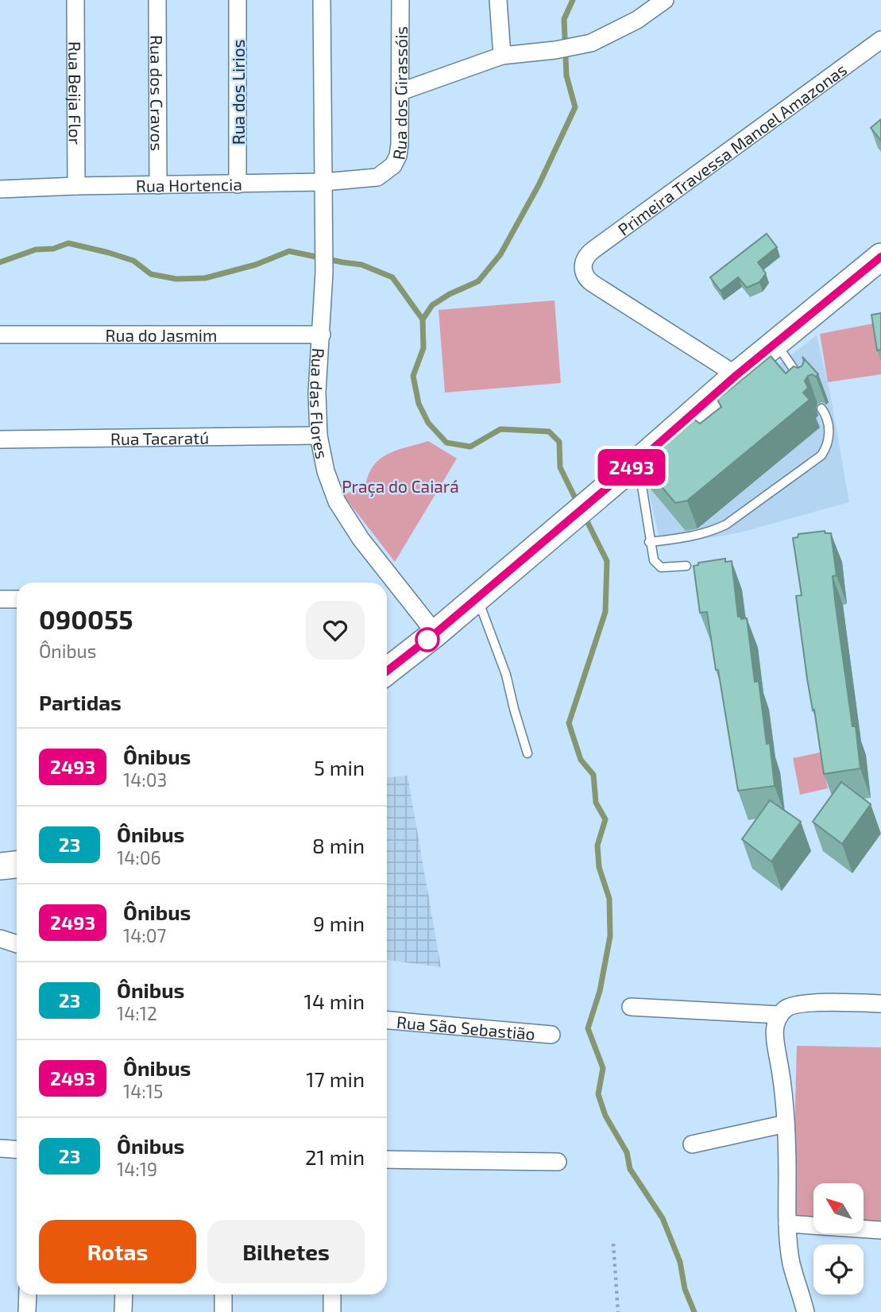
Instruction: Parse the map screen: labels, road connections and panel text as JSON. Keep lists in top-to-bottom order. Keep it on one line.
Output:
{"streets":{"street":["Rua dos Cravos","Rua dos Lirios","Rua dos Girassóis","Rua Beija Flor","Primeira Travessa Manoel Amazonas","Rua Hortencia","Rua do Jasmim","Rua das Flores","Rua Tacaratú","Rua São Sebastião"]},"crossings":[["Rua dos Cravos","Rua Hortencia"],["Rua dos Lirios","Rua Hortencia"],["Rua dos Girassóis","Rua Hortencia"],["Rua Beija Flor","Rua Hortencia"],["Rua Hortencia","Rua das Flores"],["Rua do Jasmim","Rua das Flores"],["Rua das Flores","Rua Tacaratú"]],"parks":["Praça do Caiará"],"lines":["bus line 2493"],"north":"top left","page":{"on_map":"2493","heading":[["090055","Ônibus"],"Partidas"],"list":[{"mark":"2493","name":"Ônibus","note":"14:03","value":"5 min"},{"mark":"23","name":"Ônibus","note":"14:06","value":"8 min"},{"mark":"2493","name":"Ônibus","note":"14:07","value":"9 min"},{"mark":"23","name":"Ônibus","note":"14:12","value":"14 min"},{"mark":"2493","name":"Ônibus","note":"14:15","value":"17 min"},{"mark":"23","name":"Ônibus","note":"14:19","value":"21 min"}],"buttons":["Rotas","Bilhetes"]}}
